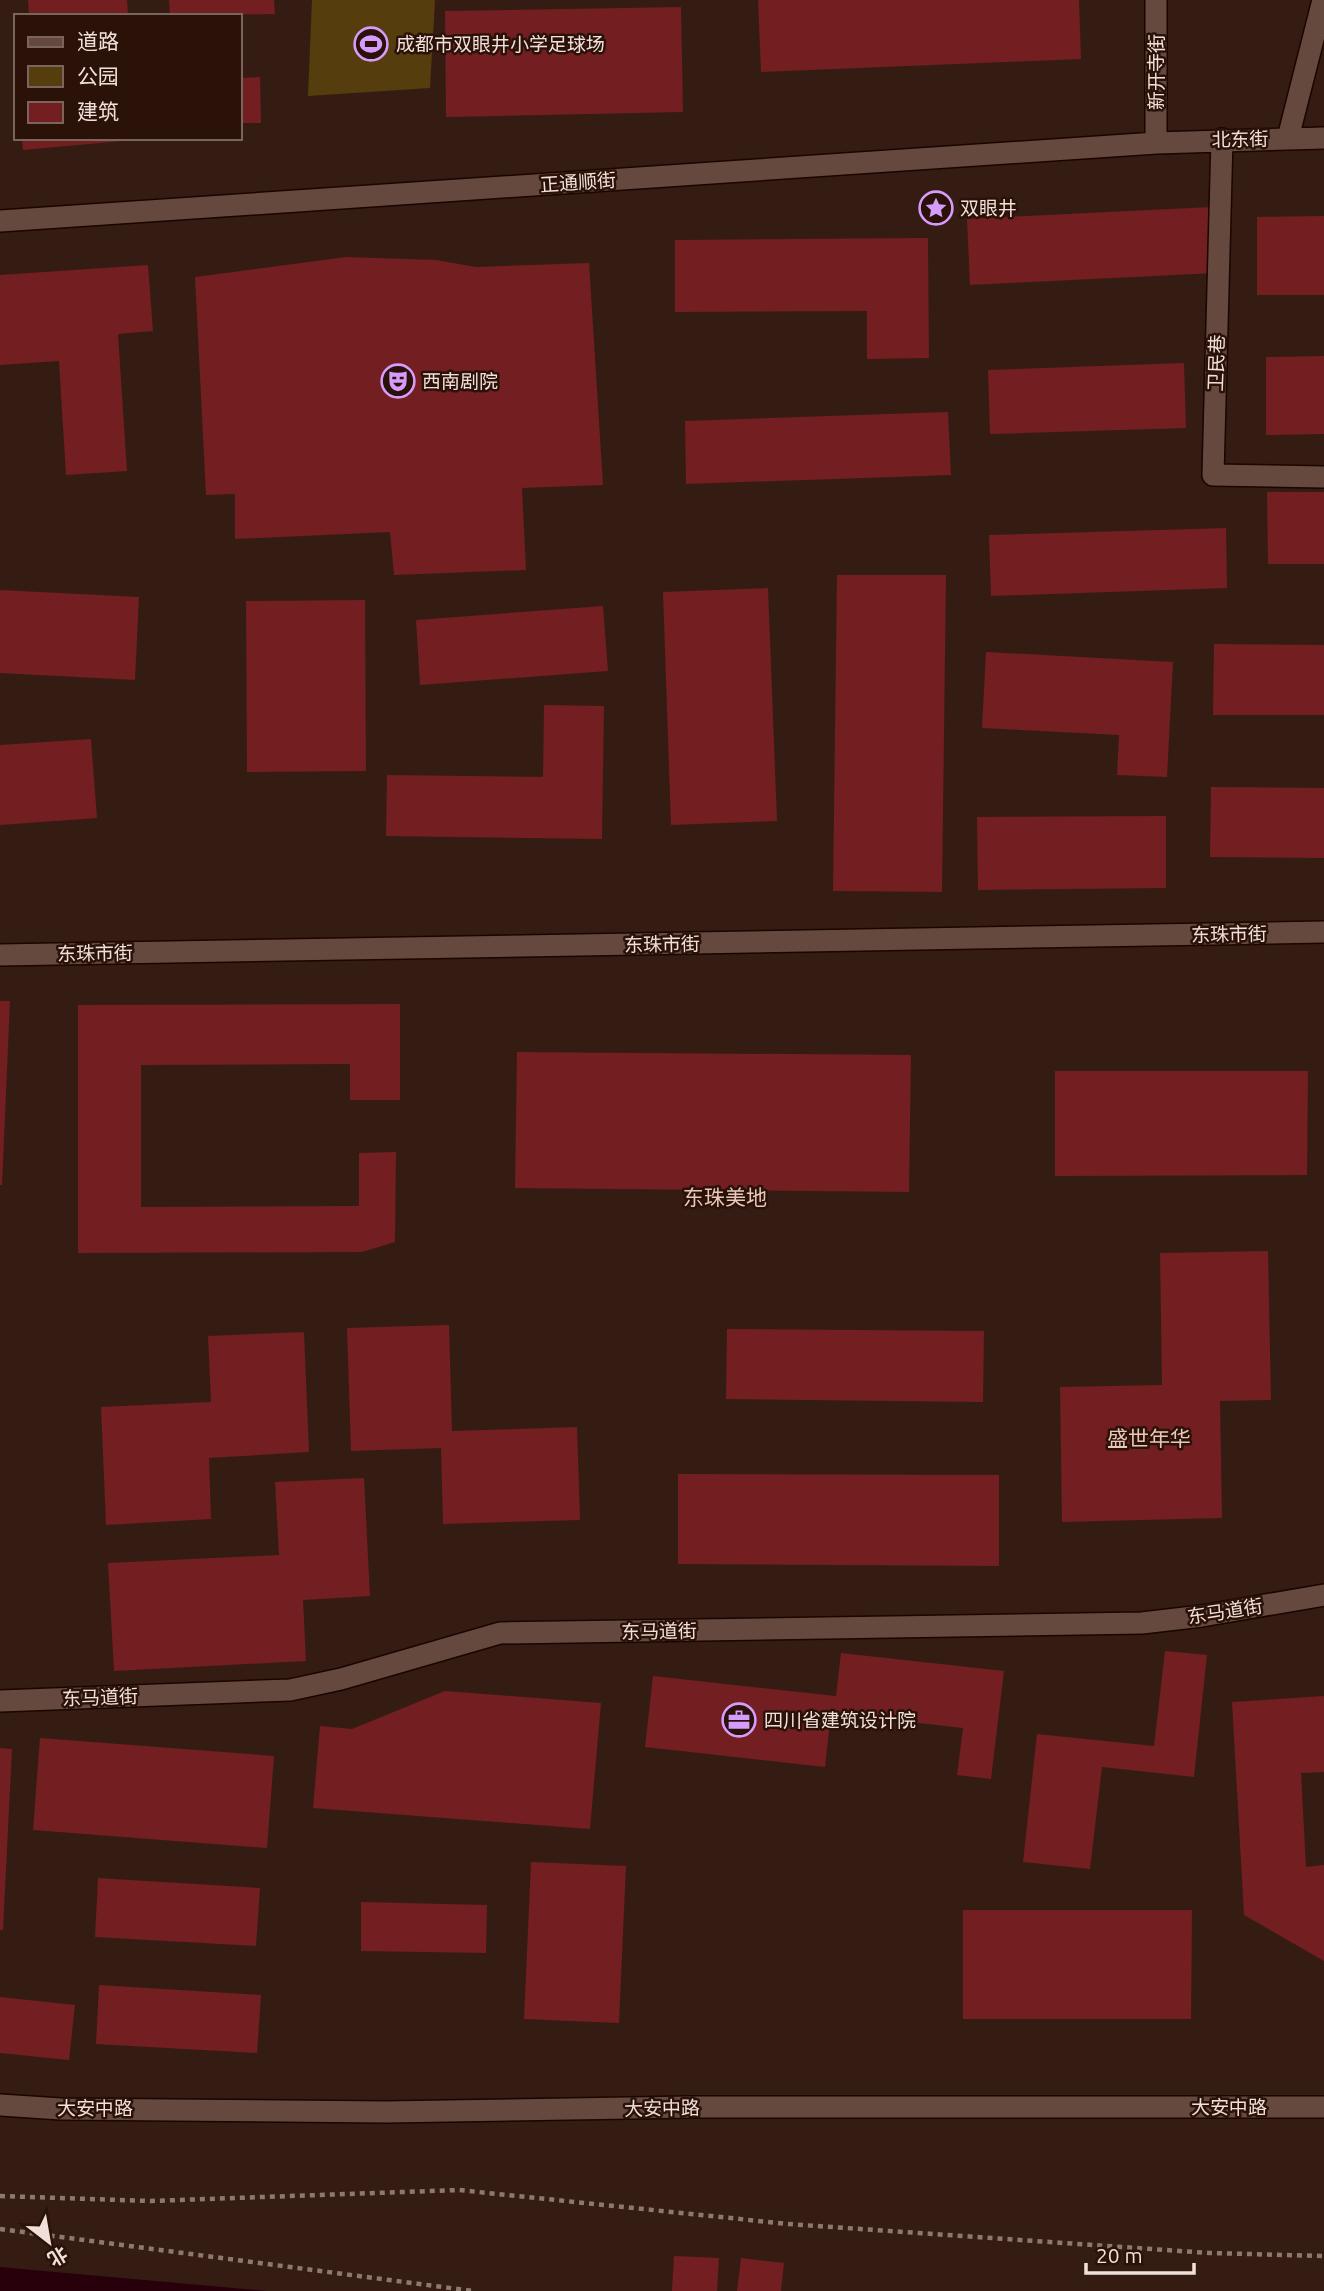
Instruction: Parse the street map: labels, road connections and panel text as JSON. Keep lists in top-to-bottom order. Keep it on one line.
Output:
{"streets":{"street":["新开寺街","北东街","正通顺街","卫民巷","东珠市街","东马道街","大安中路"]},"crossings":[["新开寺街","北东街"],["新开寺街","正通顺街"],["北东街","正通顺街"],["北东街","卫民巷"]],"districts":["东珠美地","盛世年华"],"places":{"sports":["成都市双眼井小学足球场"],"place":["双眼井"],"theatre":["西南剧院"],"office":["四川省建筑设计院"]},"legend":["道路","公园","建筑"],"scale_bar":"20 m","north":"bottom right"}
